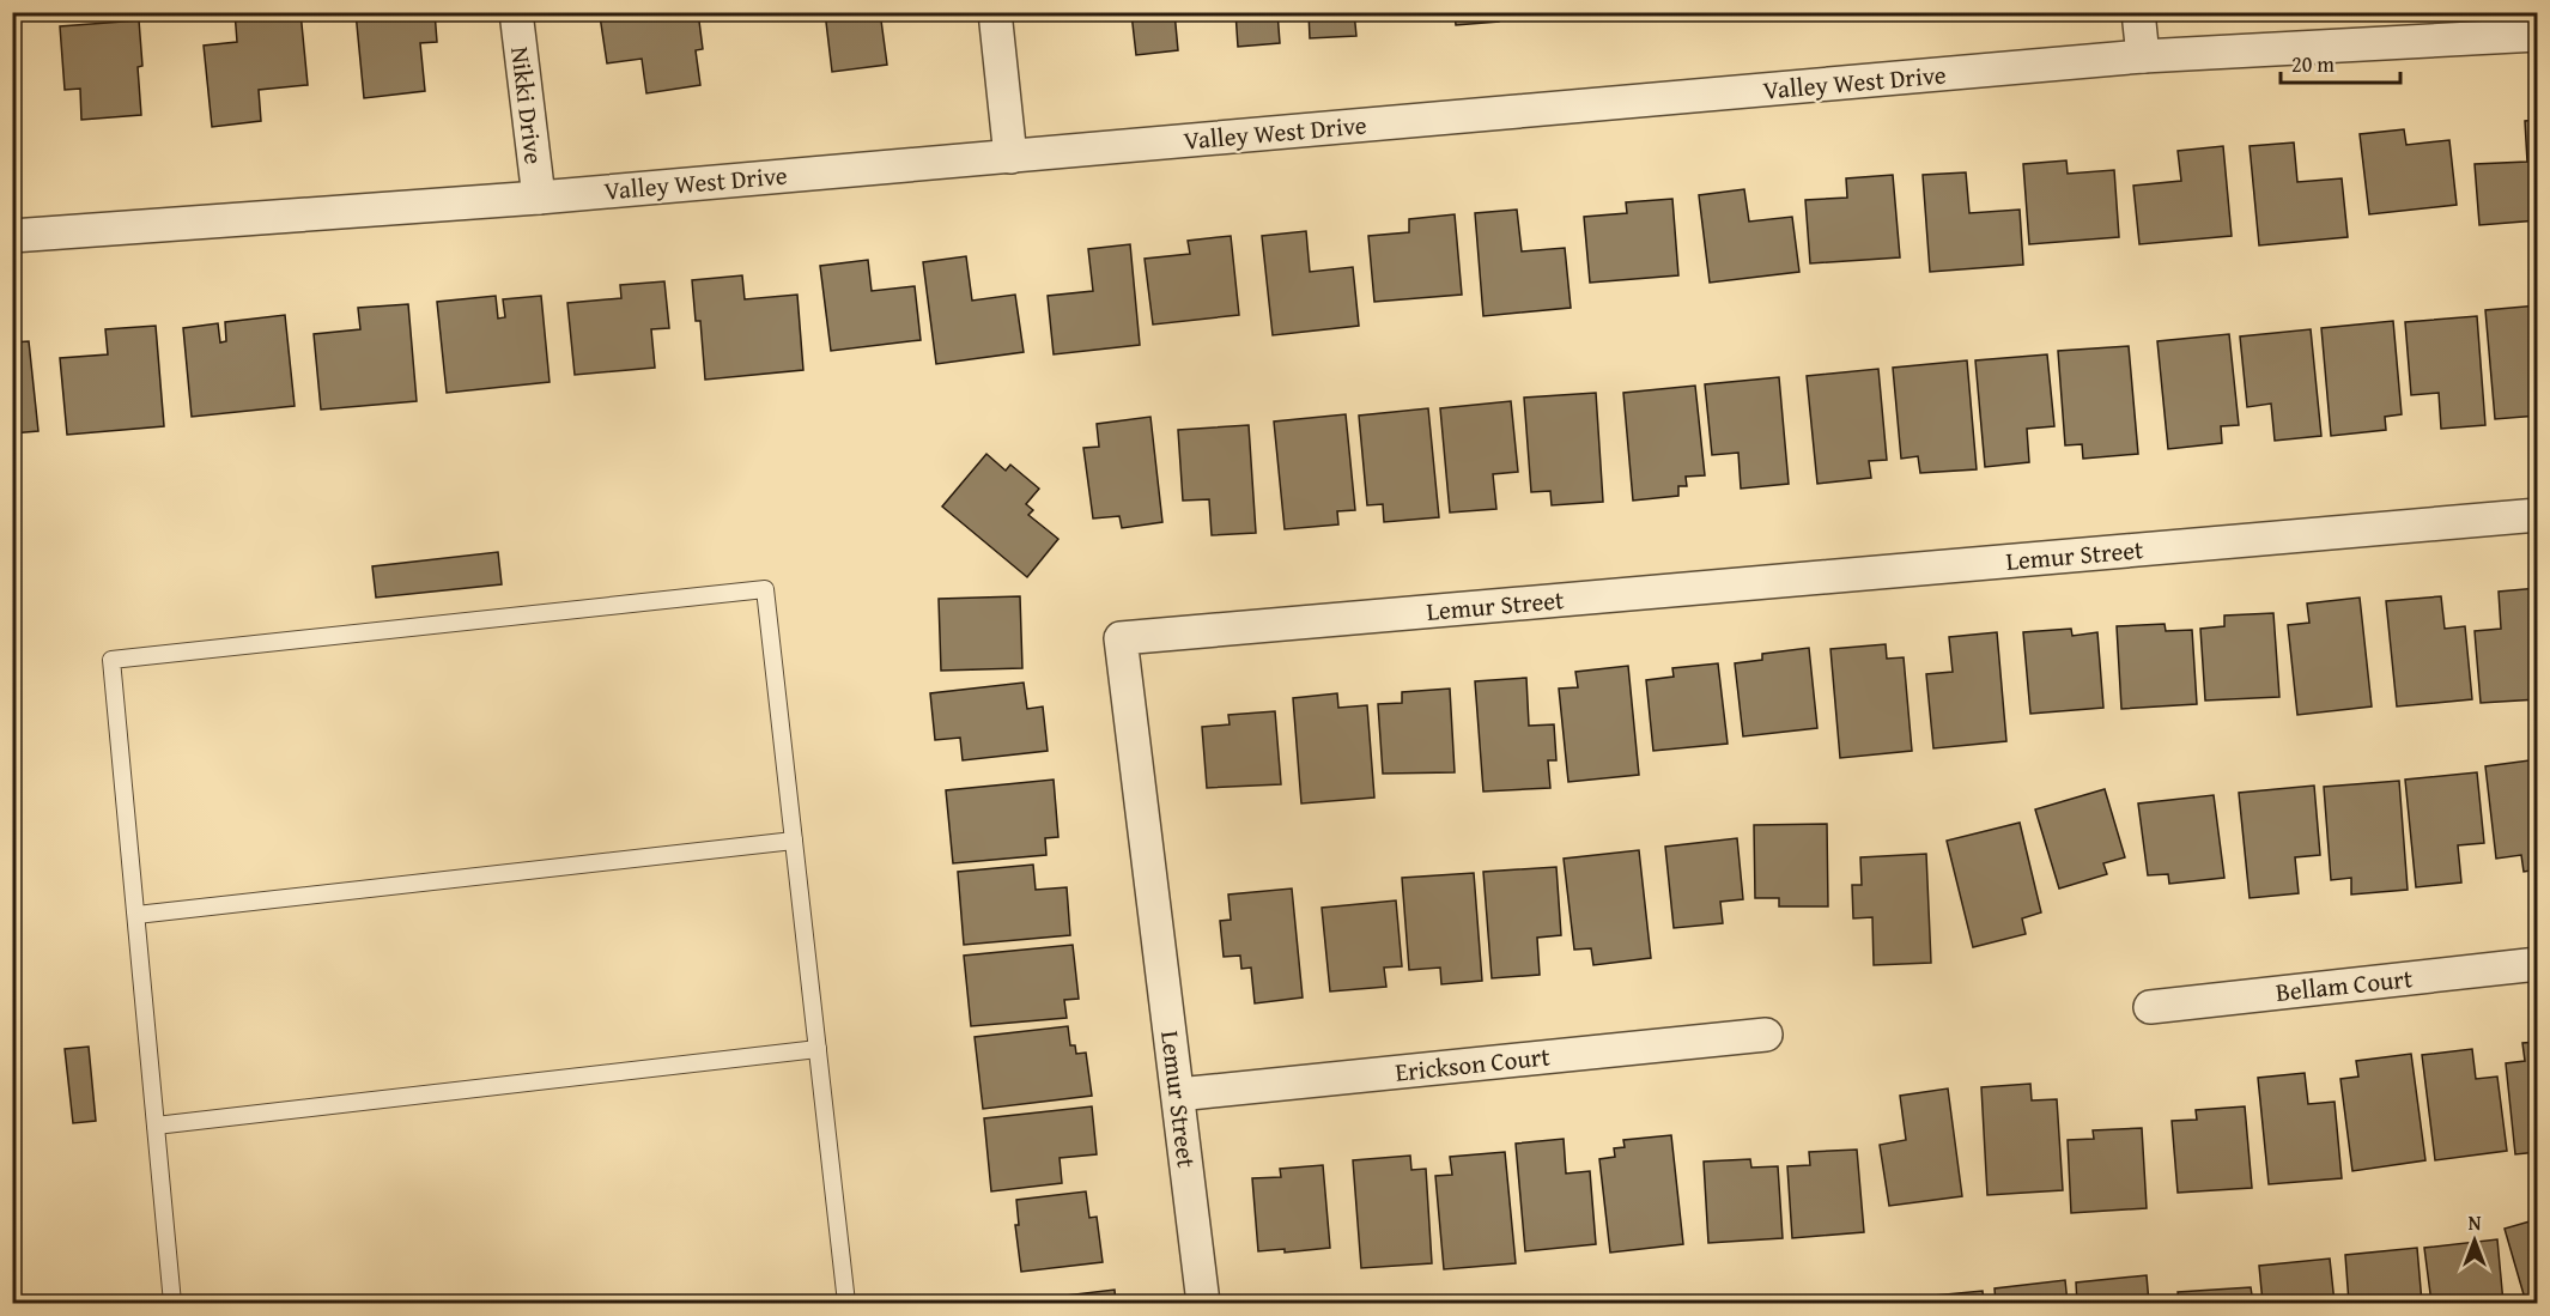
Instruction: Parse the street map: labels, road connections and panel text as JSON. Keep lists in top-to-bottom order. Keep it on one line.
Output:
{"streets":{"street":["Valley West Drive","Nikki Drive","Lemur Street","Bellam Court","Erickson Court"]},"crossings":[["Valley West Drive","Nikki Drive"],["Lemur Street","Erickson Court"]],"scale_bar":"20 m","north":"top"}
